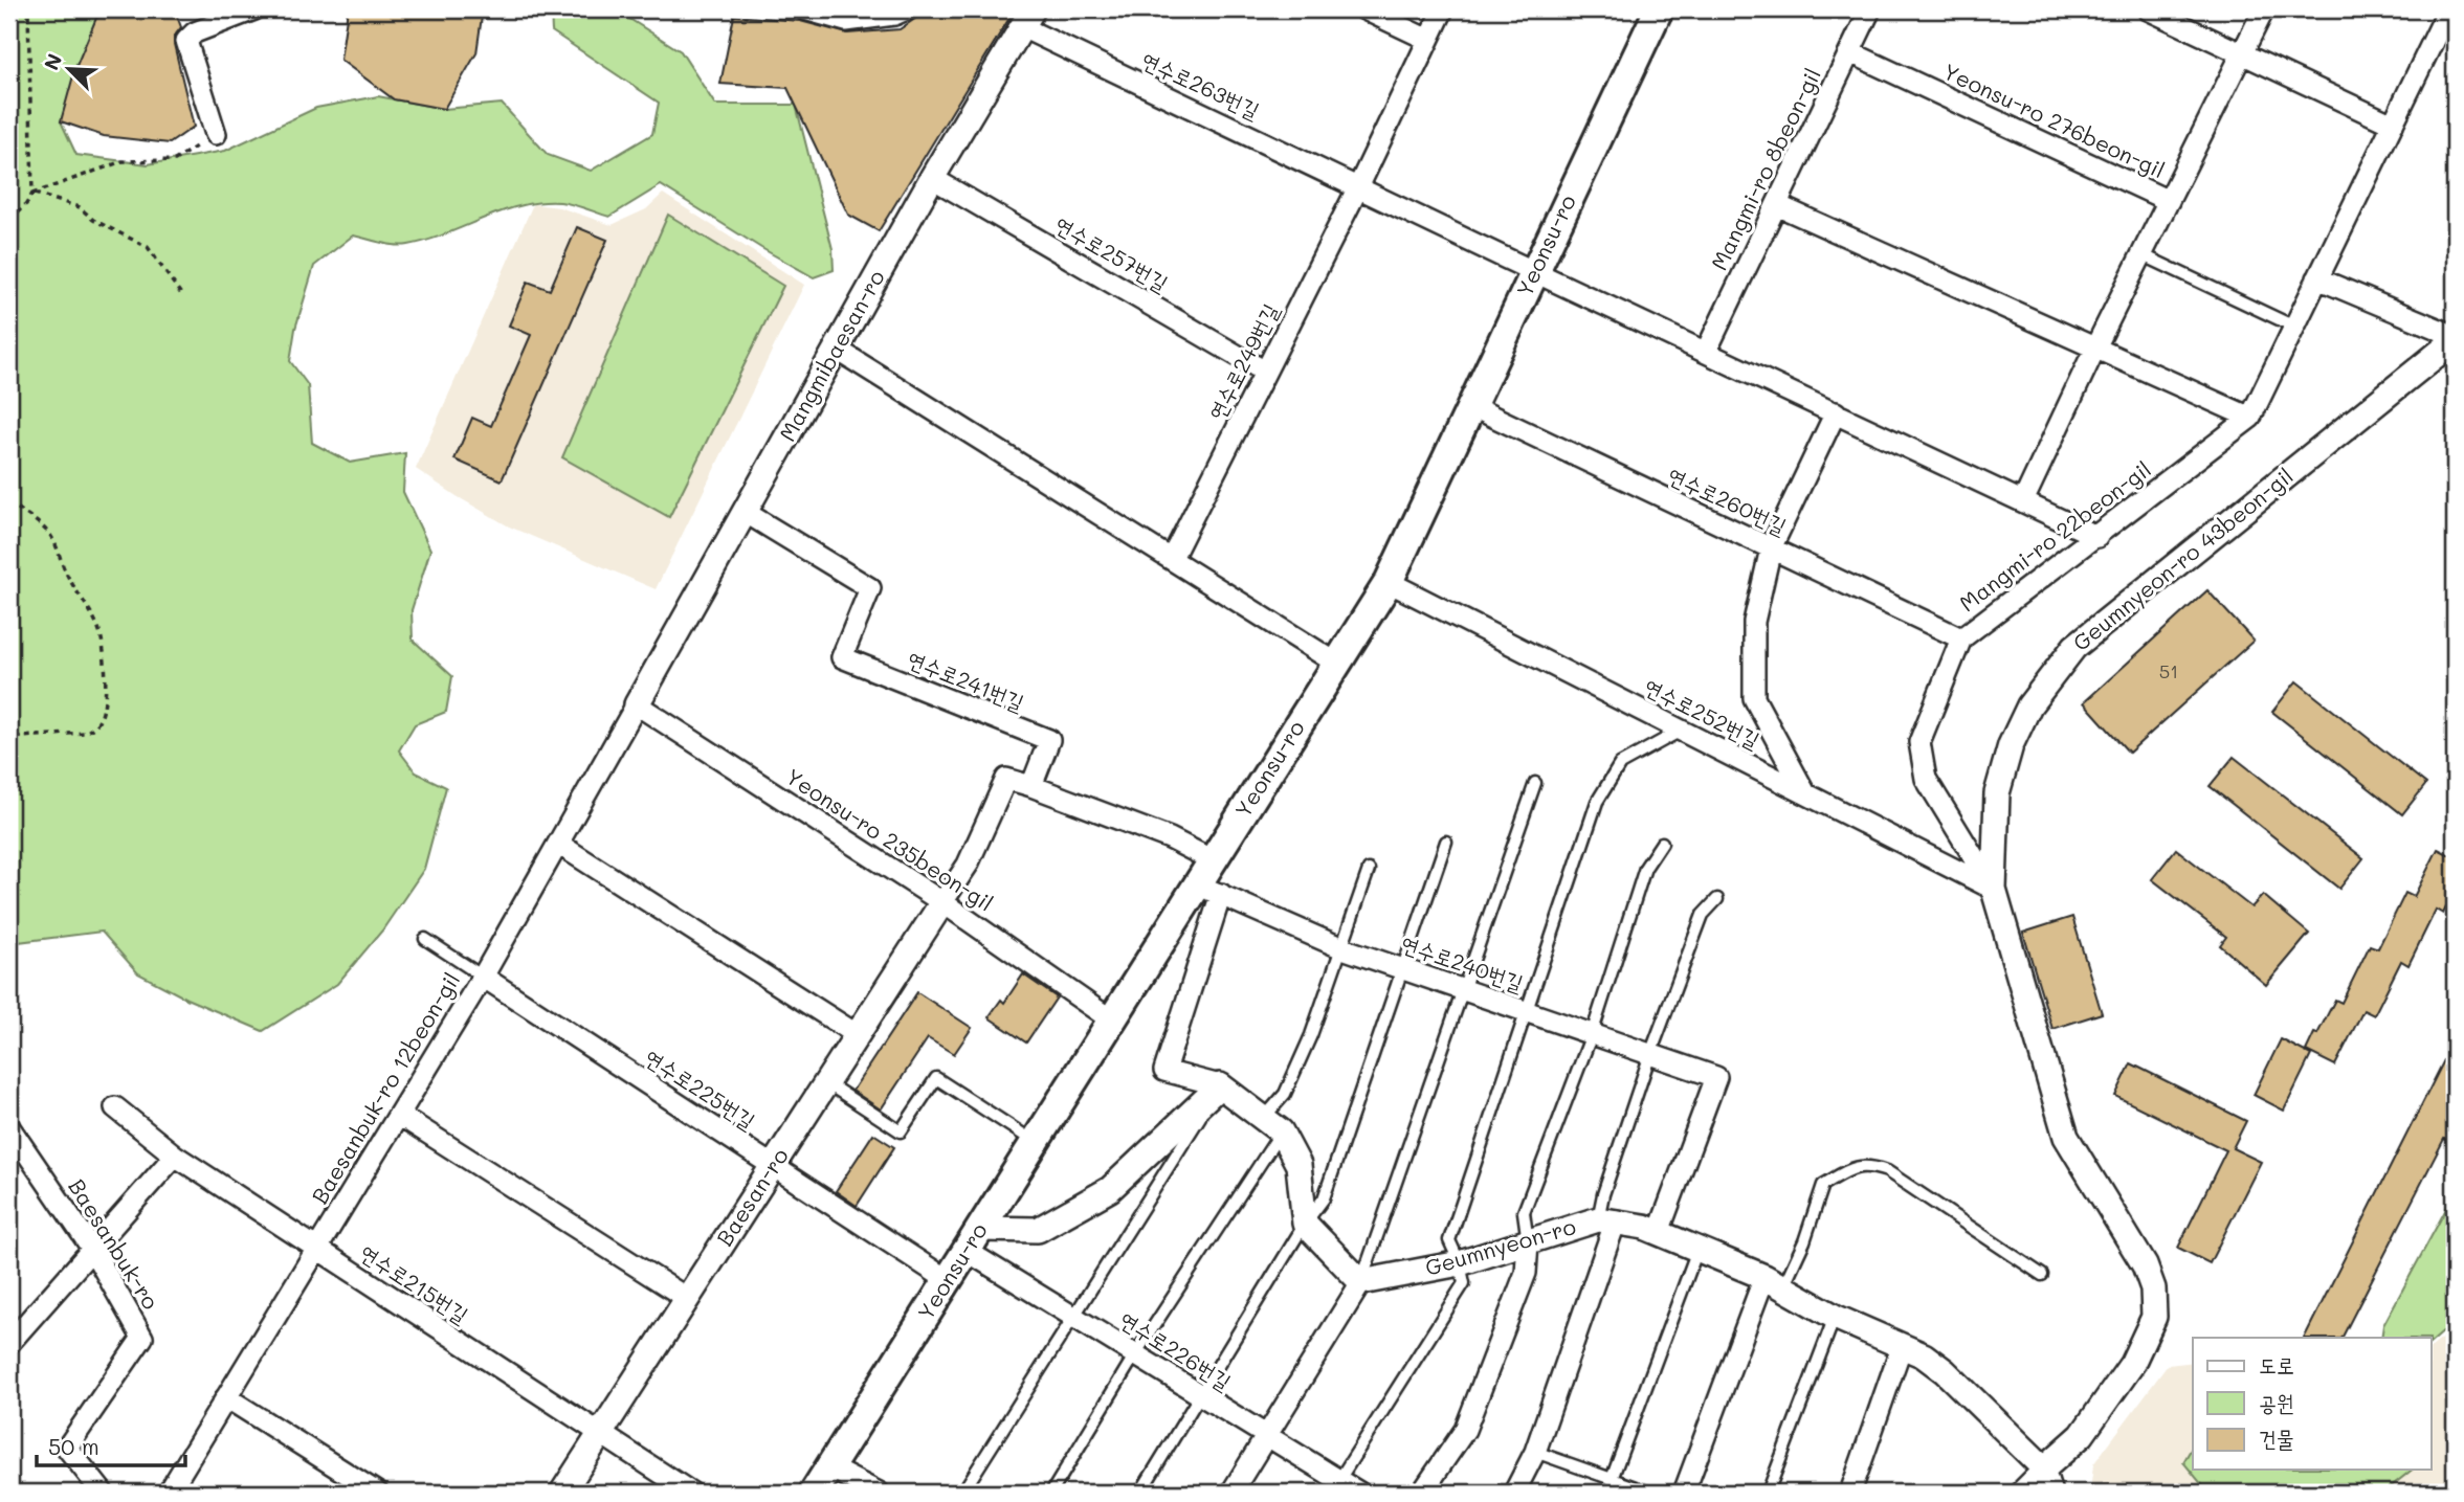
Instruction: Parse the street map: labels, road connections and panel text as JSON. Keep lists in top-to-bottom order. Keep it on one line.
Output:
{"streets":{"main road":["Yeonsu-ro"],"street":["연수로263번길","Yeonsu-ro 276beon-gil","Mangmi-ro 8beon-gil","연수로257번길","Mangmibaesan-ro","연수로249번길","연수로260번길","Mangmi-ro 22beon-gil","Geumnyeon-ro 43beon-gil","연수로241번길","연수로252번길","Yeonsu-ro 235beon-gil","연수로240번길","Baesanbuk-ro 12beon-gil","연수로225번길","Baesan-ro","Baesanbuk-ro","Geumnyeon-ro","연수로215번길","연수로226번길"]},"crossings":[["연수로263번길","Yeonsu-ro 276beon-gil"],["연수로263번길","Mangmi-ro 8beon-gil"],["연수로263번길","Yeonsu-ro"],["연수로263번길","Mangmibaesan-ro"],["연수로263번길","연수로249번길"],["연수로263번길","Mangmi-ro 22beon-gil"],["Yeonsu-ro 276beon-gil","Mangmi-ro 8beon-gil"],["Yeonsu-ro","연수로260번길"],["Yeonsu-ro","연수로252번길"],["Yeonsu-ro","Yeonsu-ro 235beon-gil"],["Yeonsu-ro","연수로240번길"],["Yeonsu-ro","연수로225번길"],["Yeonsu-ro","연수로226번길"],["연수로257번길","Mangmibaesan-ro"],["연수로257번길","연수로249번길"],["Mangmibaesan-ro","연수로241번길"],["Mangmibaesan-ro","Yeonsu-ro 235beon-gil"],["Mangmibaesan-ro","Baesanbuk-ro 12beon-gil"],["연수로260번길","Mangmi-ro 22beon-gil"],["Mangmi-ro 22beon-gil","Geumnyeon-ro 43beon-gil"],["Mangmi-ro 22beon-gil","연수로252번길"],["Geumnyeon-ro 43beon-gil","연수로252번길"],["Yeonsu-ro 235beon-gil","Baesanbuk-ro 12beon-gil"],["Yeonsu-ro 235beon-gil","Baesan-ro"],["Baesanbuk-ro 12beon-gil","연수로225번길"],["Baesanbuk-ro 12beon-gil","연수로215번길"],["연수로225번길","Baesan-ro"],["Baesan-ro","연수로215번길"]],"house_numbers":["51"],"legend":["도로","공원","건물"],"scale_bar":"50 m","north":"top left"}
